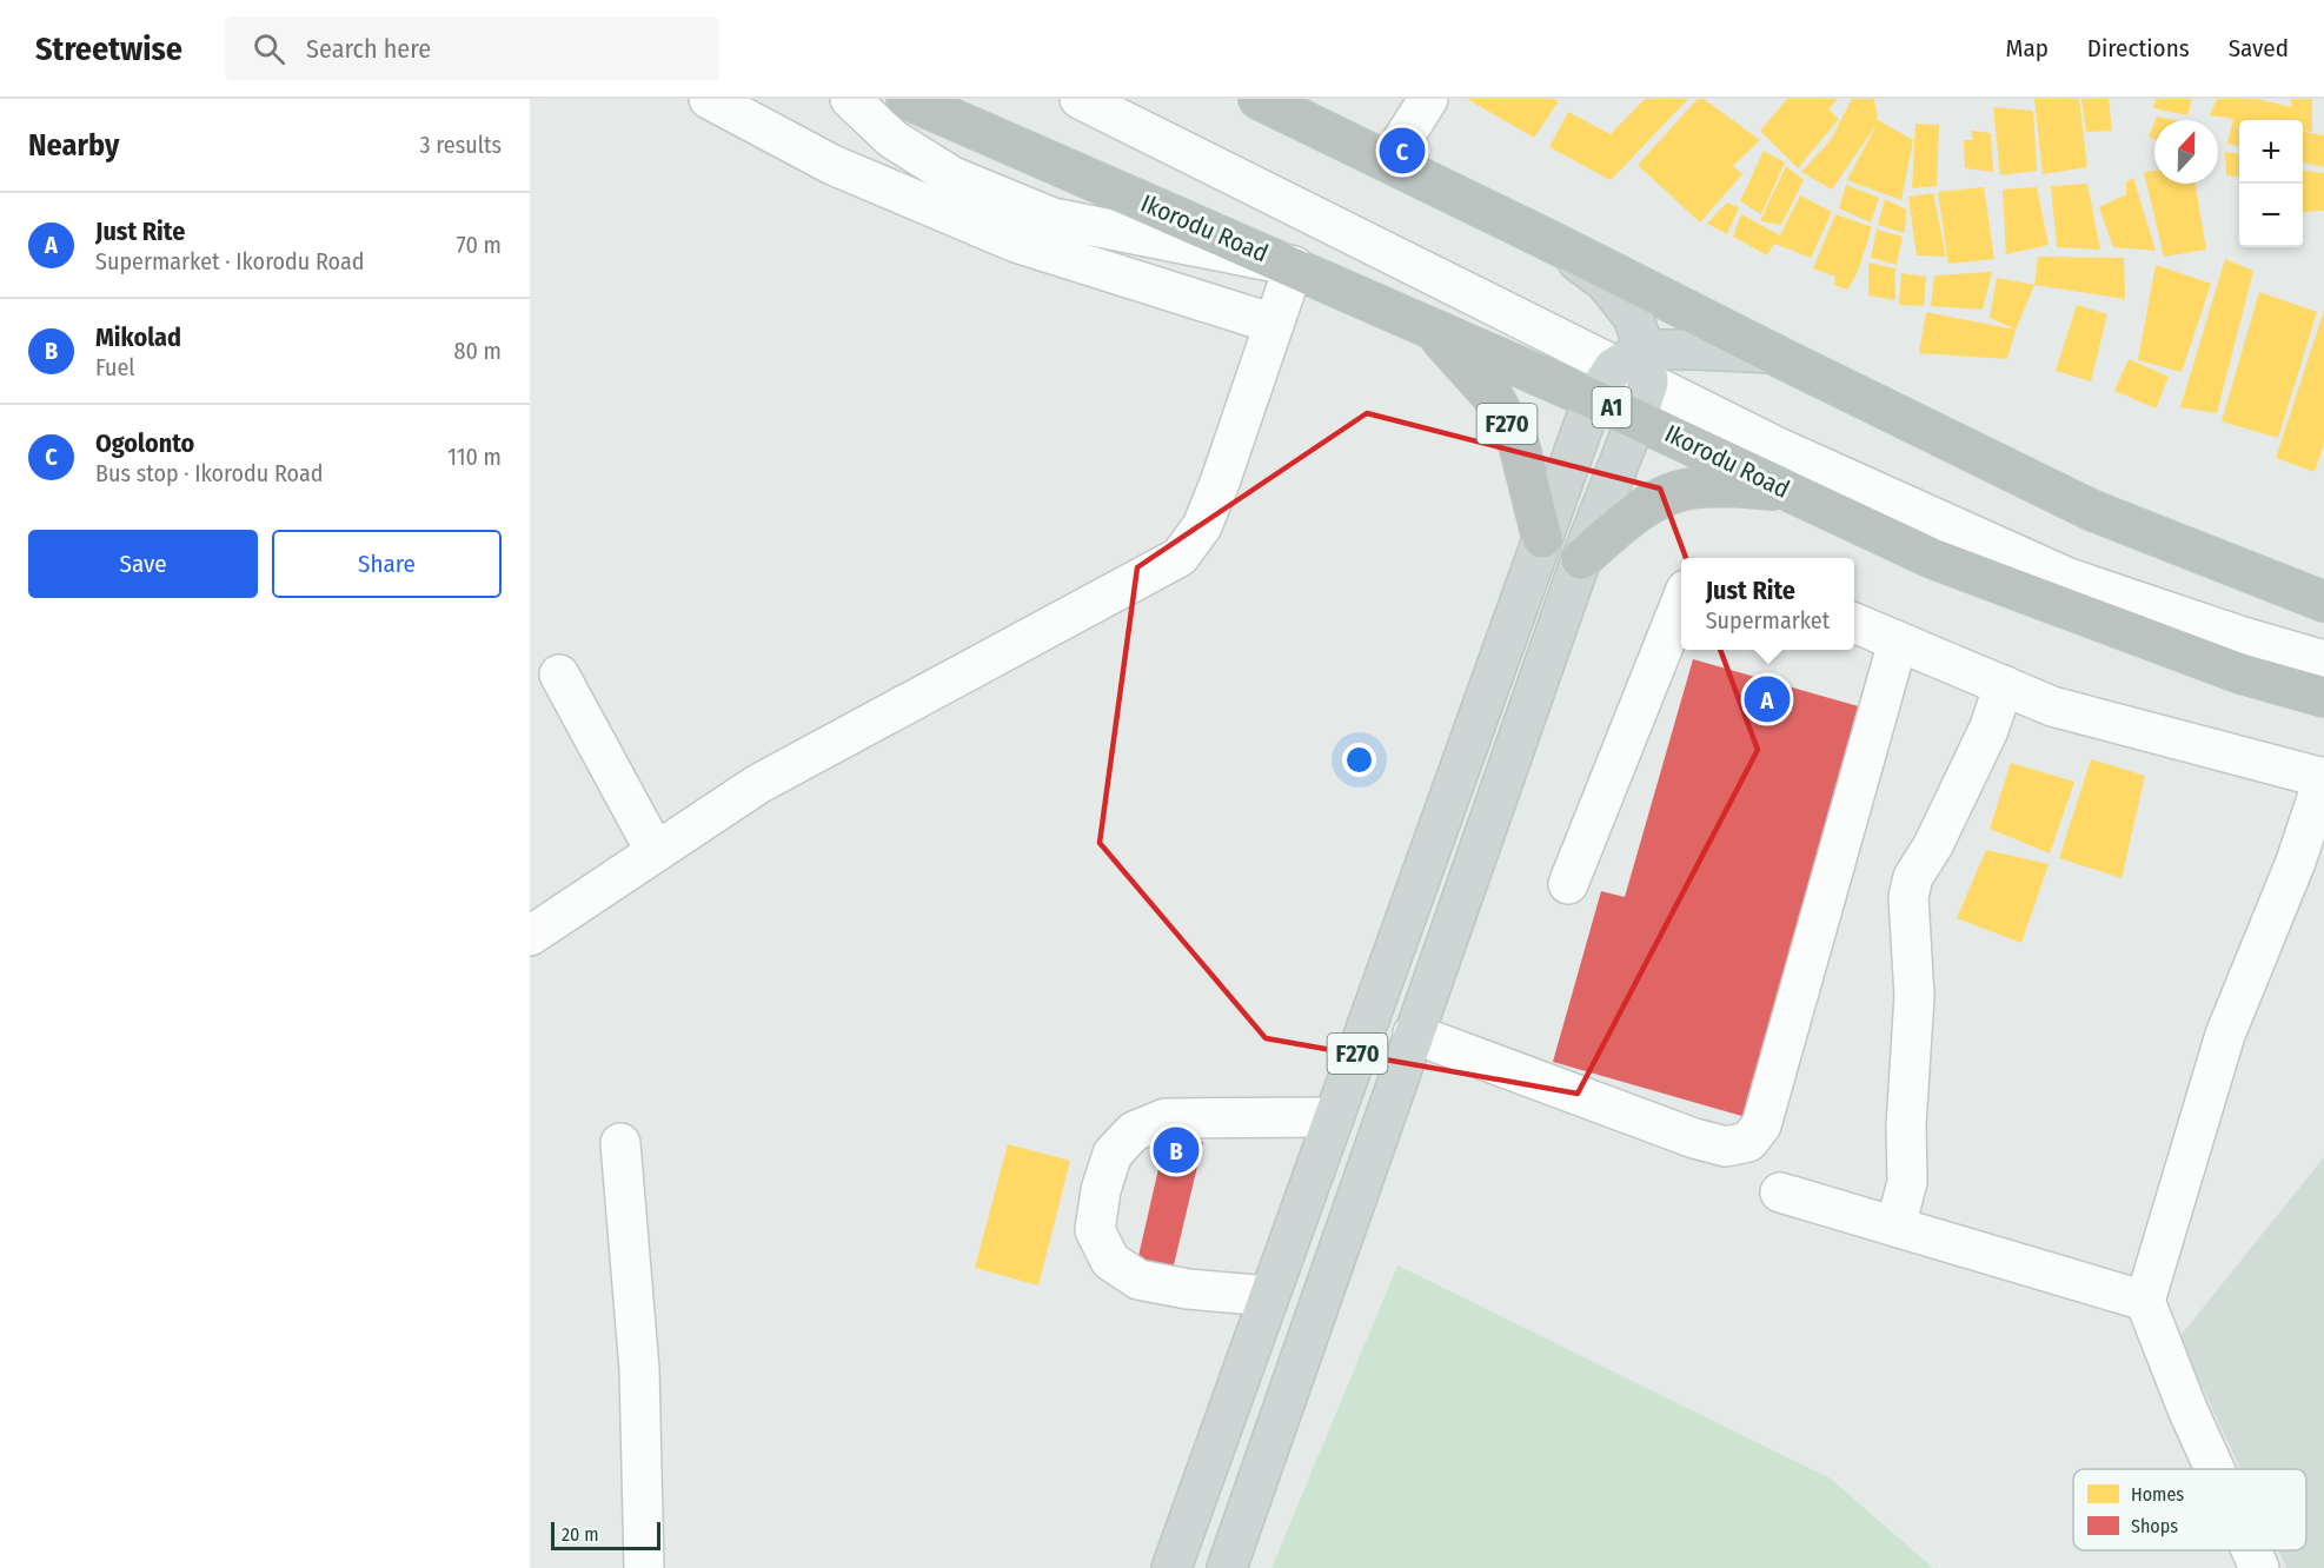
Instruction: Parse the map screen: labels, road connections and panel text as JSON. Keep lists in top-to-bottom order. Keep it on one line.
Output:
{"streets":{"highway":["Ikorodu Road","A1","F270"]},"crossings":[["Ikorodu Road","F270"]],"legend":["Homes","Shops"],"scale_bar":"20 m","north":"top","page":{"header":"Streetwise","search":"Search here","nav":["Map","Directions","Saved"],"heading":["Nearby","3 results"],"map_buttons":["+","−"],"pins":["C","A","B"],"list":[{"mark":"A","name":"Just Rite","note":"Supermarket · Ikorodu Road","value":"70 m"},{"mark":"B","name":"Mikolad","note":"Fuel","value":"80 m"},{"mark":"C","name":"Ogolonto","note":"Bus stop · Ikorodu Road","value":"110 m"}],"buttons":["Save","Share"],"popup":["Just Rite","Supermarket"],"scale":"20 m"}}
